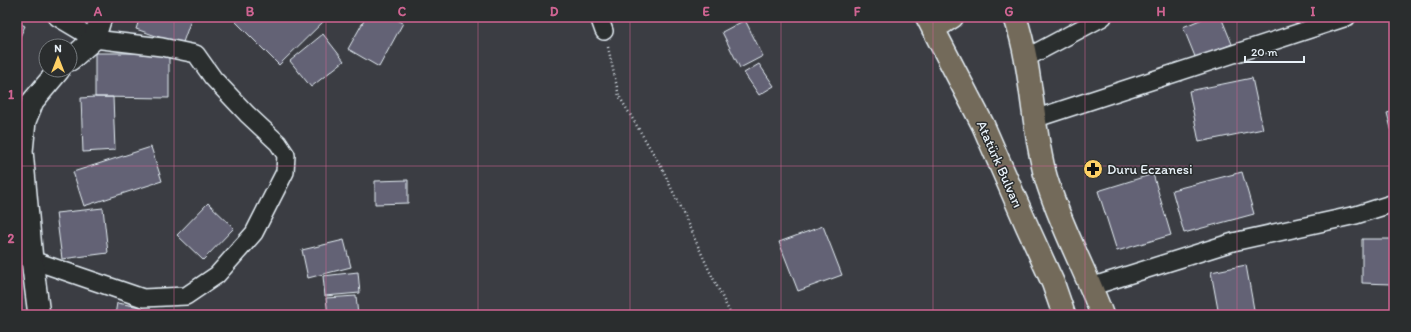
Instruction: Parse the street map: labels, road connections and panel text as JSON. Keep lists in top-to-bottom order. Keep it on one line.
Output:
{"streets":{"highway":["Atatürk Bulvarı"]},"places":{"pharmacy":["Duru Eczanesi"]},"scale_bar":"20 m","north":"top","grid":{"columns":["A","B","C","D","E","F","G","H","I"],"rows":["1","2"]}}
